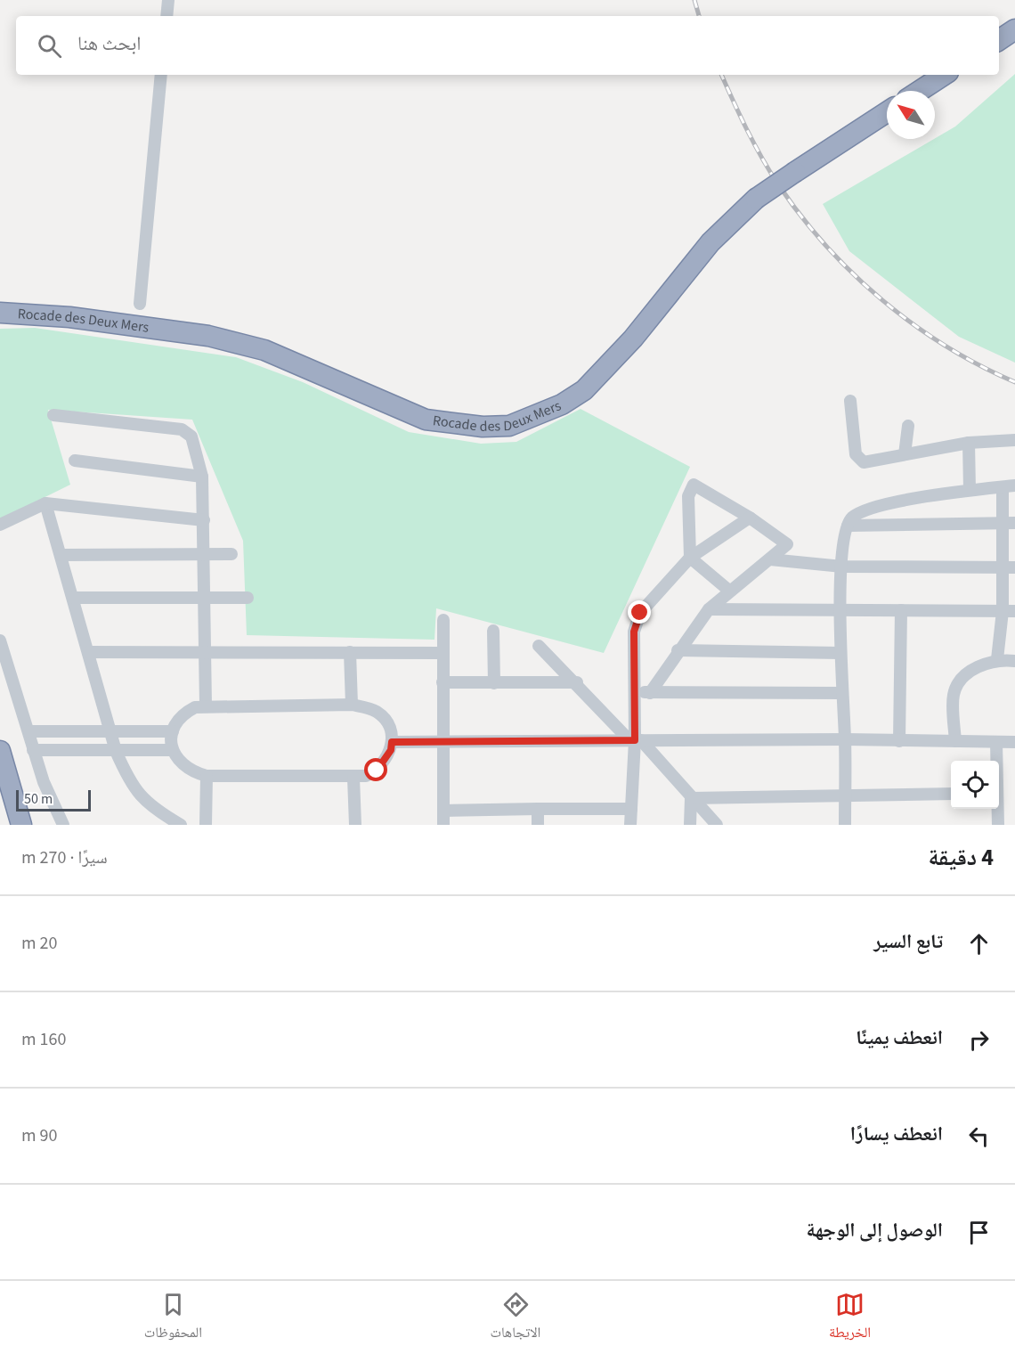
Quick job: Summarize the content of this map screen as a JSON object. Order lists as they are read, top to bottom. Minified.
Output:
{"streets":{"highway":["Rocade des Deux Mers"]},"scale_bar":"50 m","north":"top left","page":{"search":"ابحث هنا","scale":"50 m","heading":["4 دقيقة","سيرًا · 270 m"],"list":[["تابع السير","20 m"],["انعطف يمينًا","160 m"],["انعطف يسارًا","90 m"],"الوصول إلى الوجهة"],"nav":["الخريطة","الاتجاهات","المحفوظات"]}}
